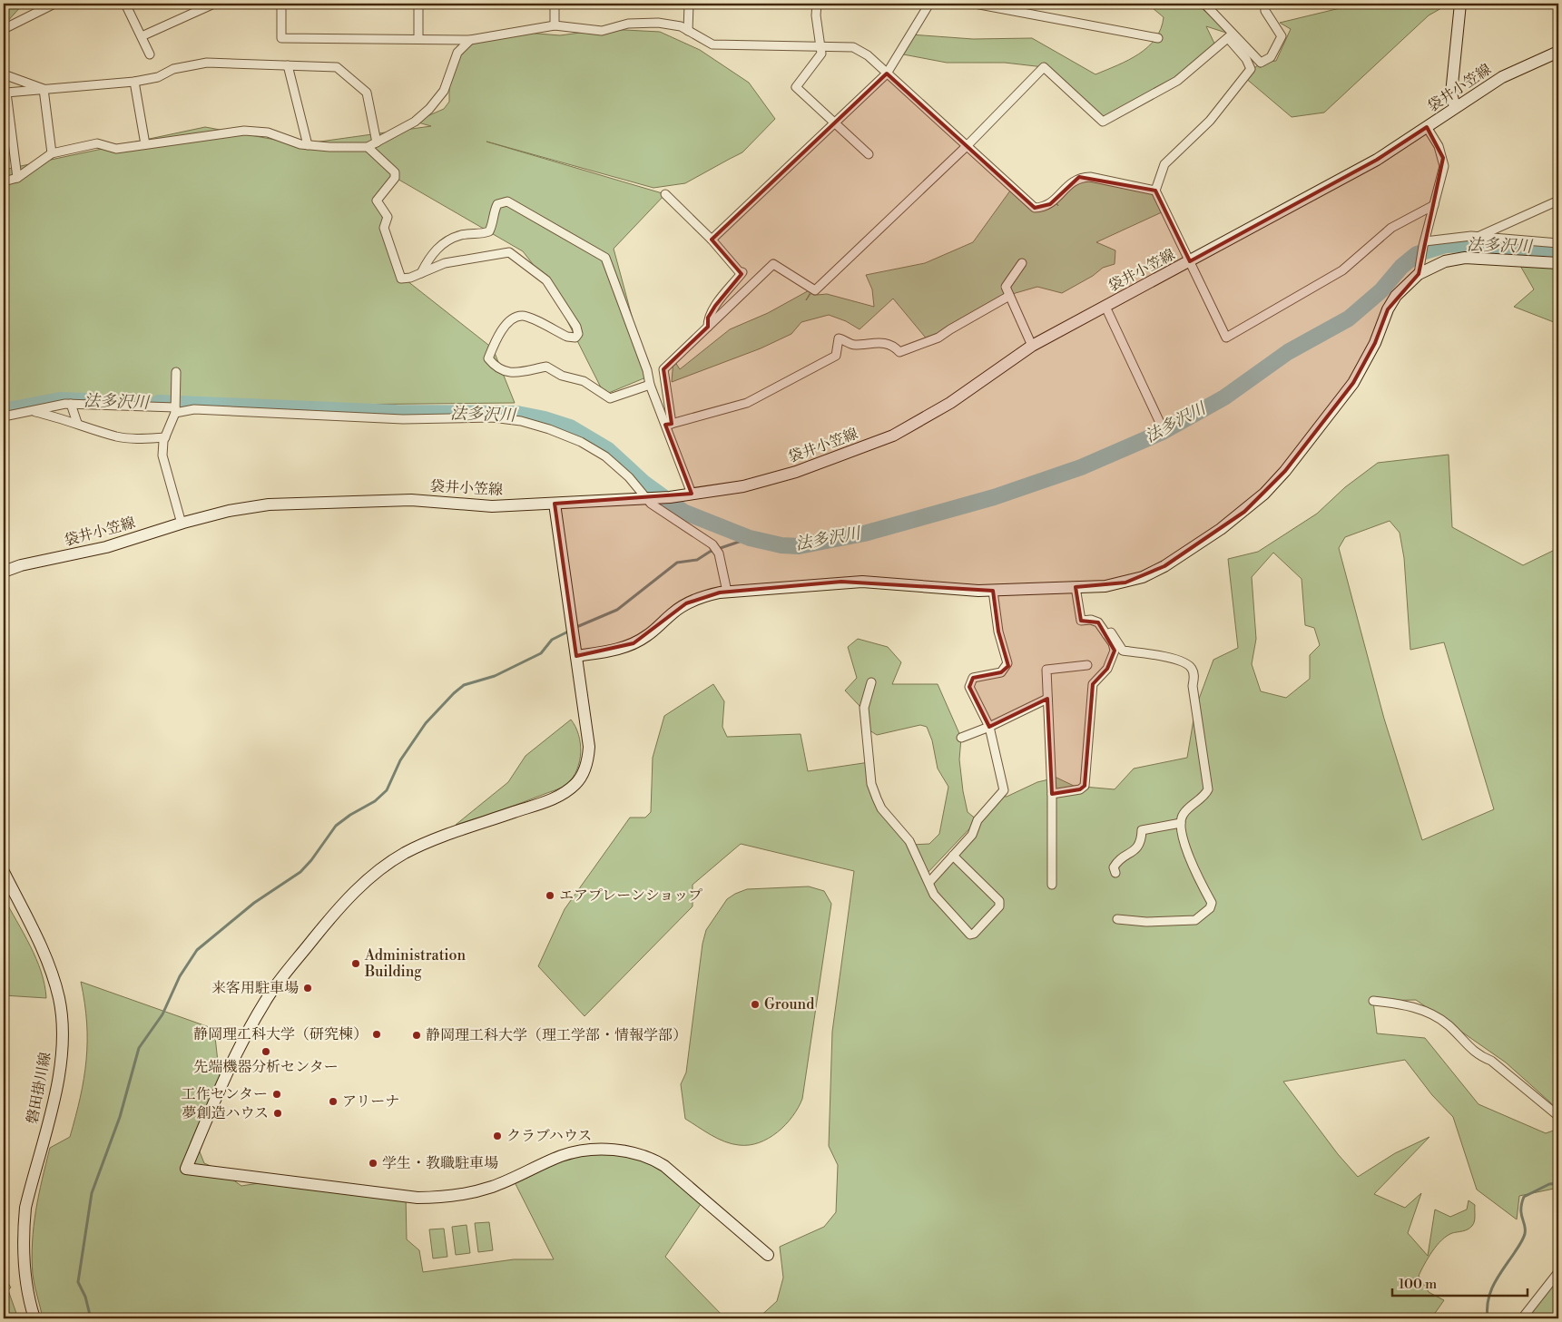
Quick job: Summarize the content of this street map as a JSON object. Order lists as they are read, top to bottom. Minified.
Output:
{"streets":{"street":["袋井小笠線","磐田掛川線"]},"water":["法多沢川"],"places":["エアプレーンショップ","Administration Building","来客用駐車場","Ground","静岡理工科大学（研究棟）","静岡理工科大学（理工学部・情報学部）","先端機器分析センター","工作センター","アリーナ","夢創造ハウス","クラブハウス","学生・教職駐車場"],"scale_bar":"100 m"}
